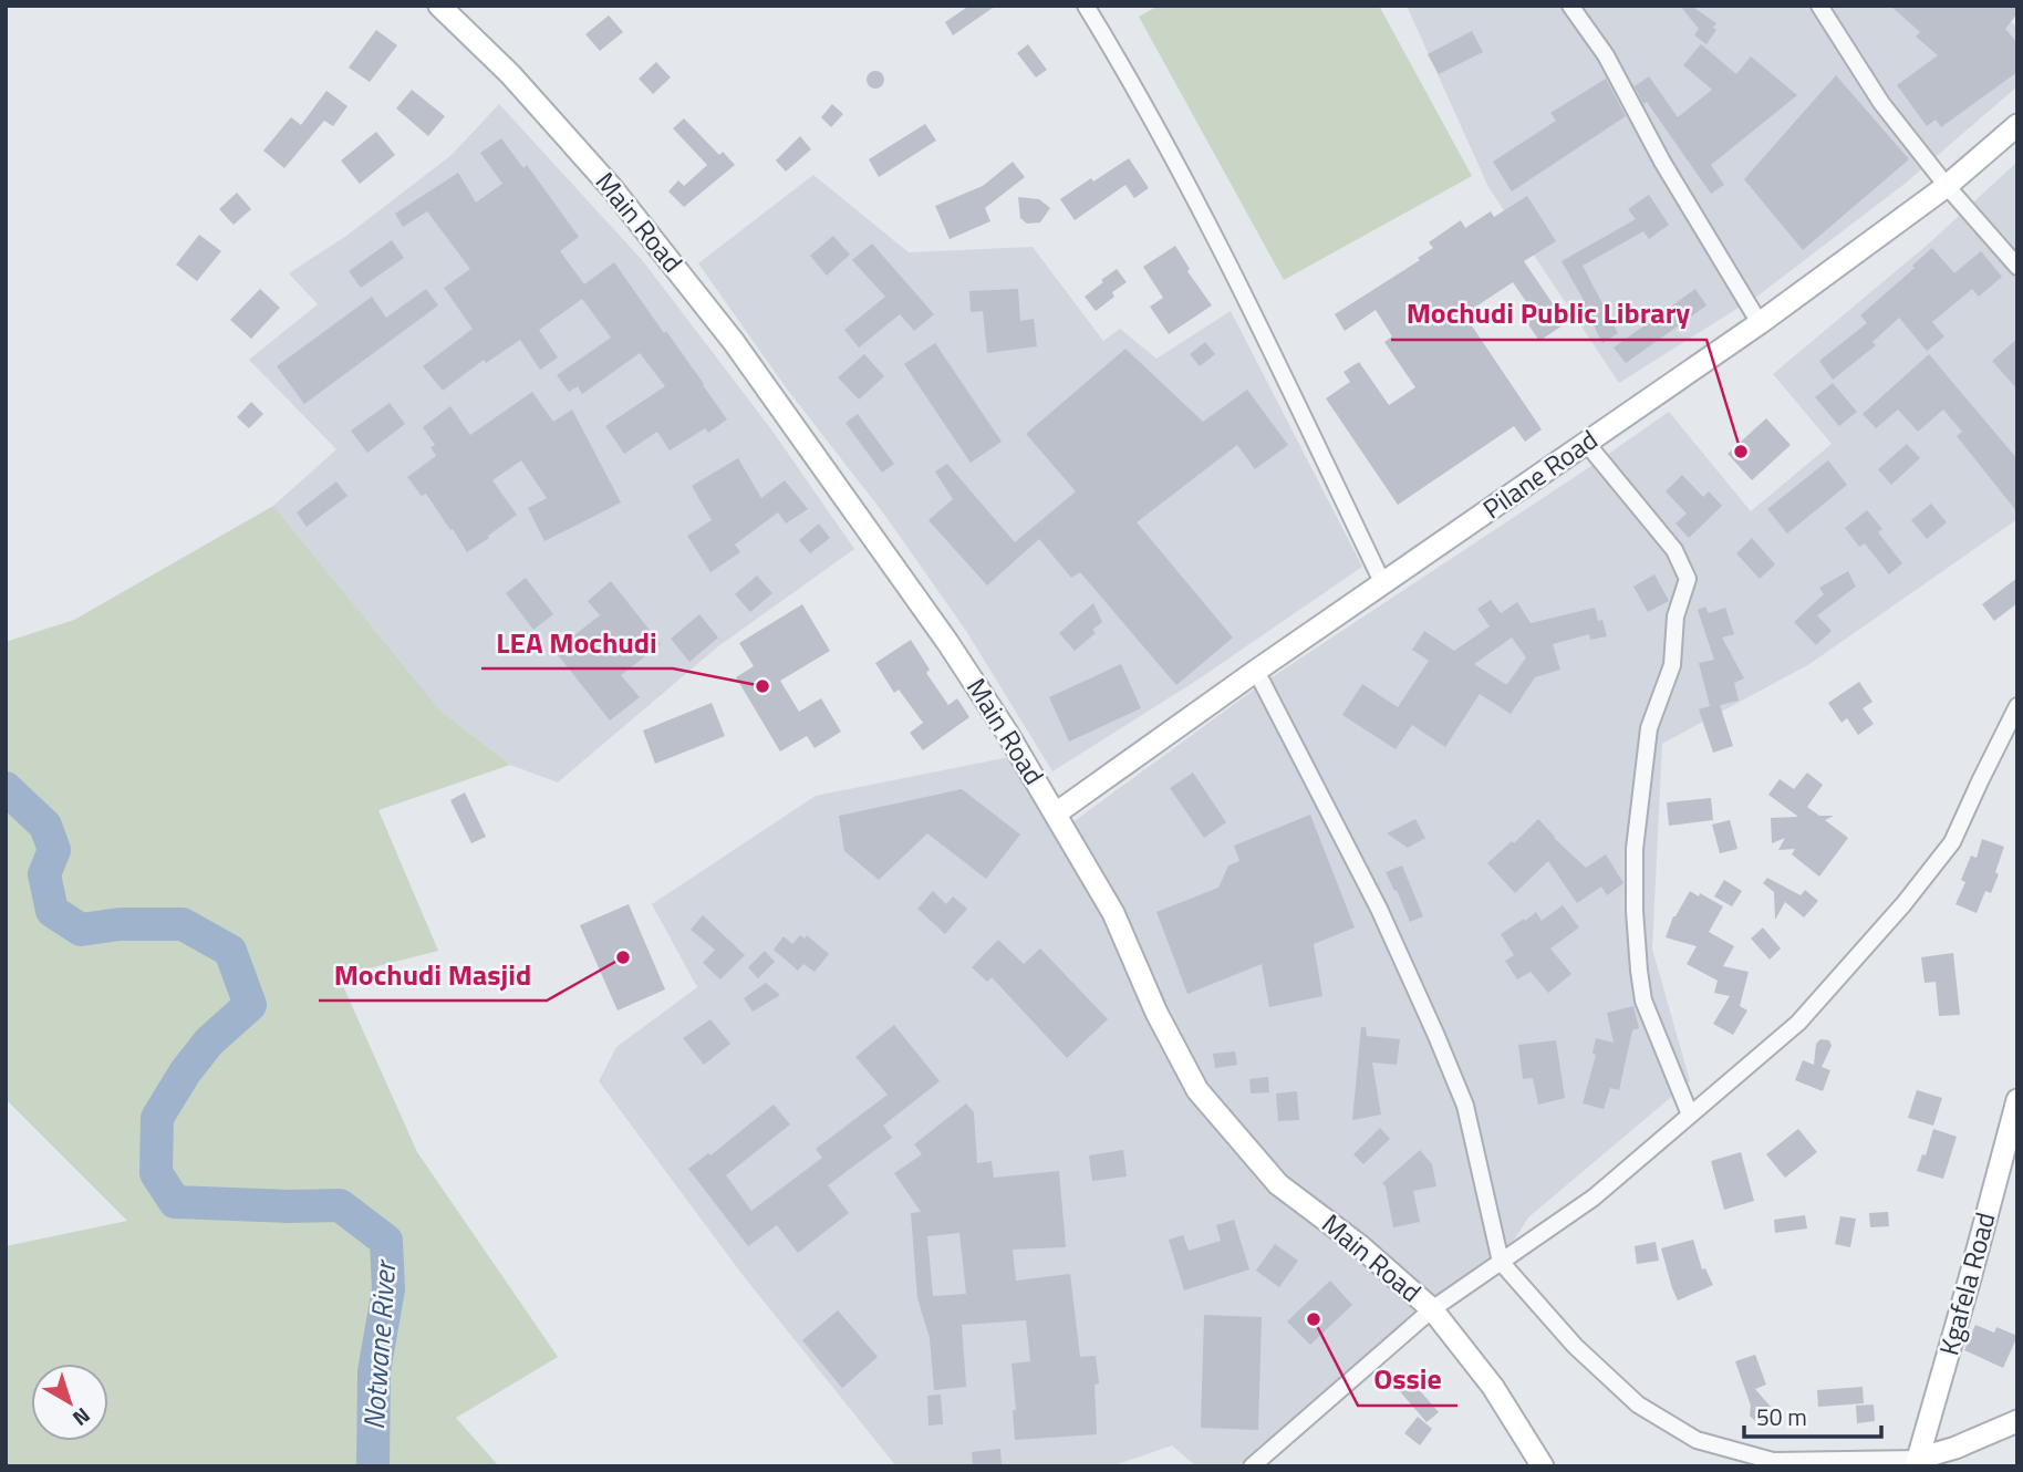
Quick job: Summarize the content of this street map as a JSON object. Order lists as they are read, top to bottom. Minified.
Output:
{"streets":{"main road":["Main Road","Pilane Road","Kgafela Road"]},"crossings":[["Main Road","Pilane Road"]],"water":["Notwane River"],"places":["Mochudi Public Library","LEA Mochudi","Mochudi Masjid","Ossie"],"scale_bar":"50 m","north":"bottom right"}
